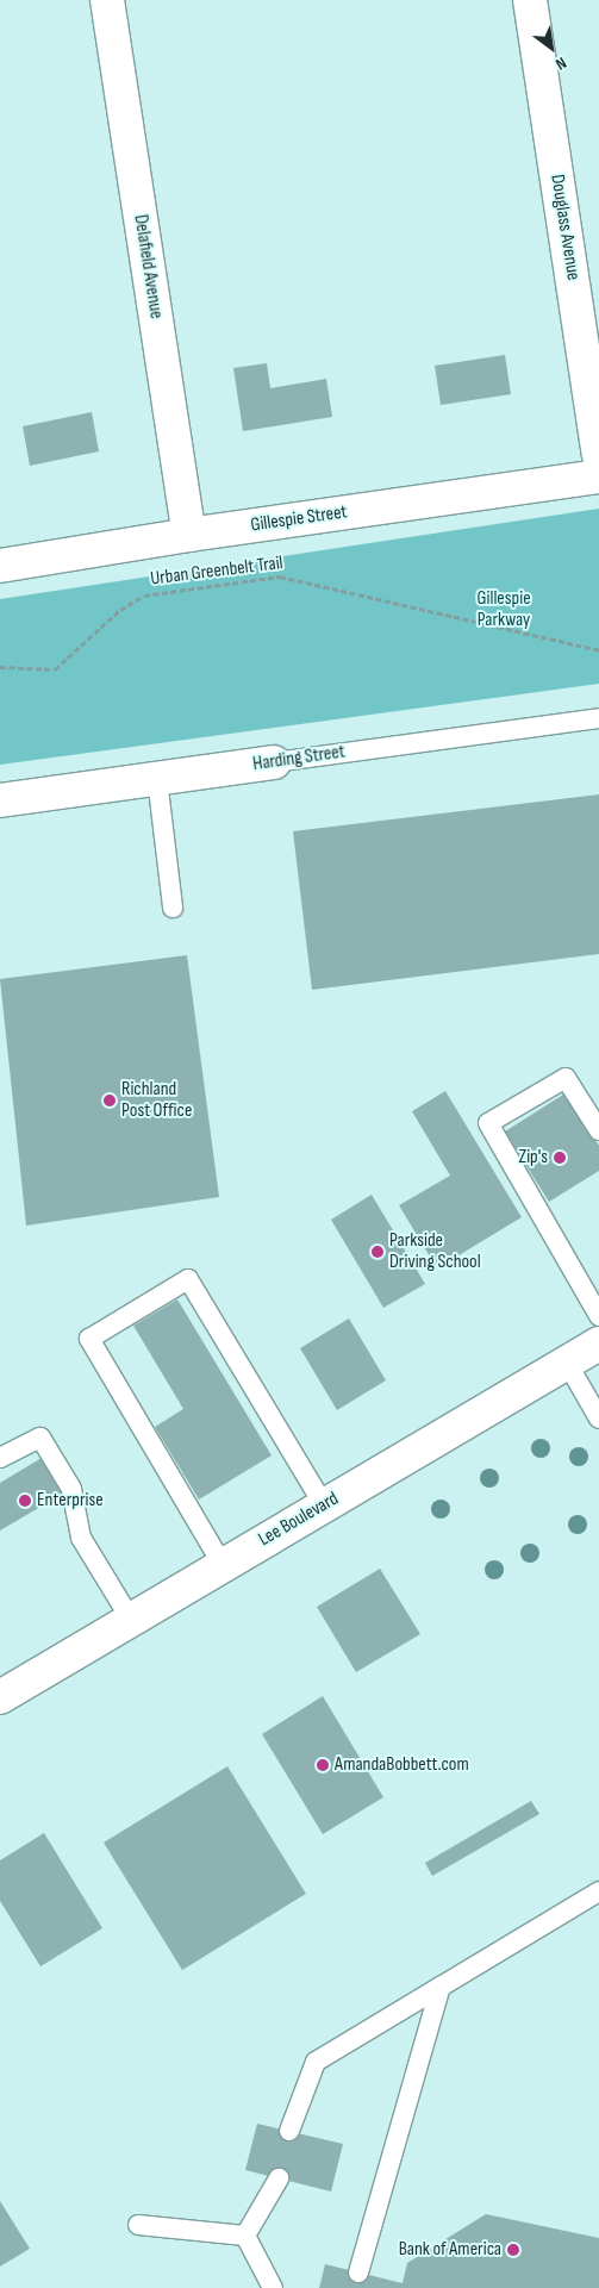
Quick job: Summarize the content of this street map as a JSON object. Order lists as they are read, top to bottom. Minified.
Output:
{"streets":{"street":["Douglass Avenue","Delafield Avenue","Gillespie Street","Harding Street","Lee Boulevard"],"path":["Urban Greenbelt Trail"]},"crossings":[["Delafield Avenue","Gillespie Street"]],"parks":["Gillespie Parkway"],"places":["Richland Post Office","Zip's","Parkside Driving School","Enterprise","AmandaBobbett.com","Bank of America"],"north":"bottom right"}
